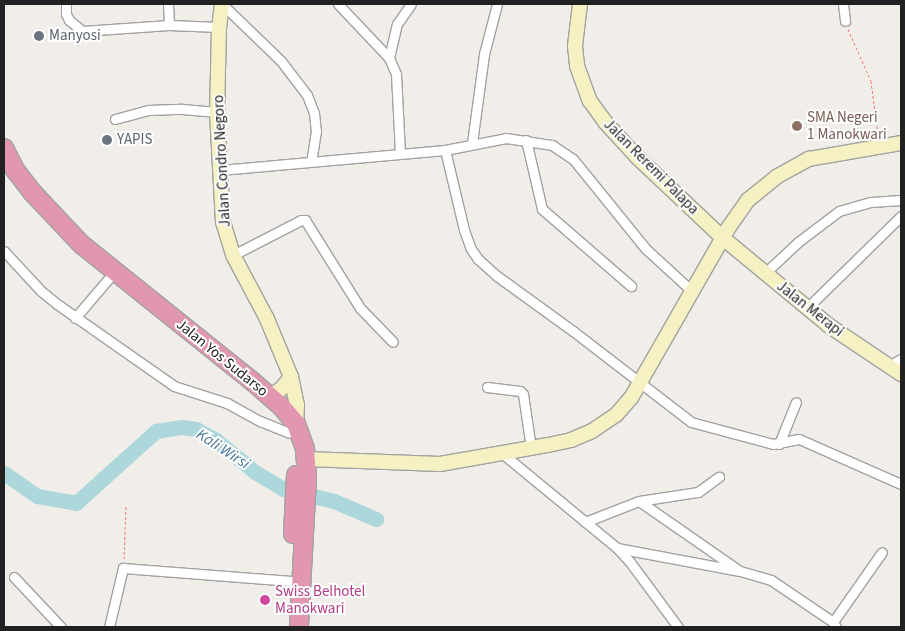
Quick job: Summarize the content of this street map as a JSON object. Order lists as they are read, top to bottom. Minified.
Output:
{"streets":{"highway":["Jalan Yos Sudarso"],"street":["Jalan Condro Negoro","Jalan Reremi Palapa","Jalan Merapi"]},"crossings":[["Jalan Condro Negoro","Jalan Yos Sudarso"],["Jalan Reremi Palapa","Jalan Merapi"]],"water":["Kali Wirsi"],"places":["Manyosi","SMA Negeri 1 Manokwari","YAPIS","Swiss Belhotel Manokwari"]}
